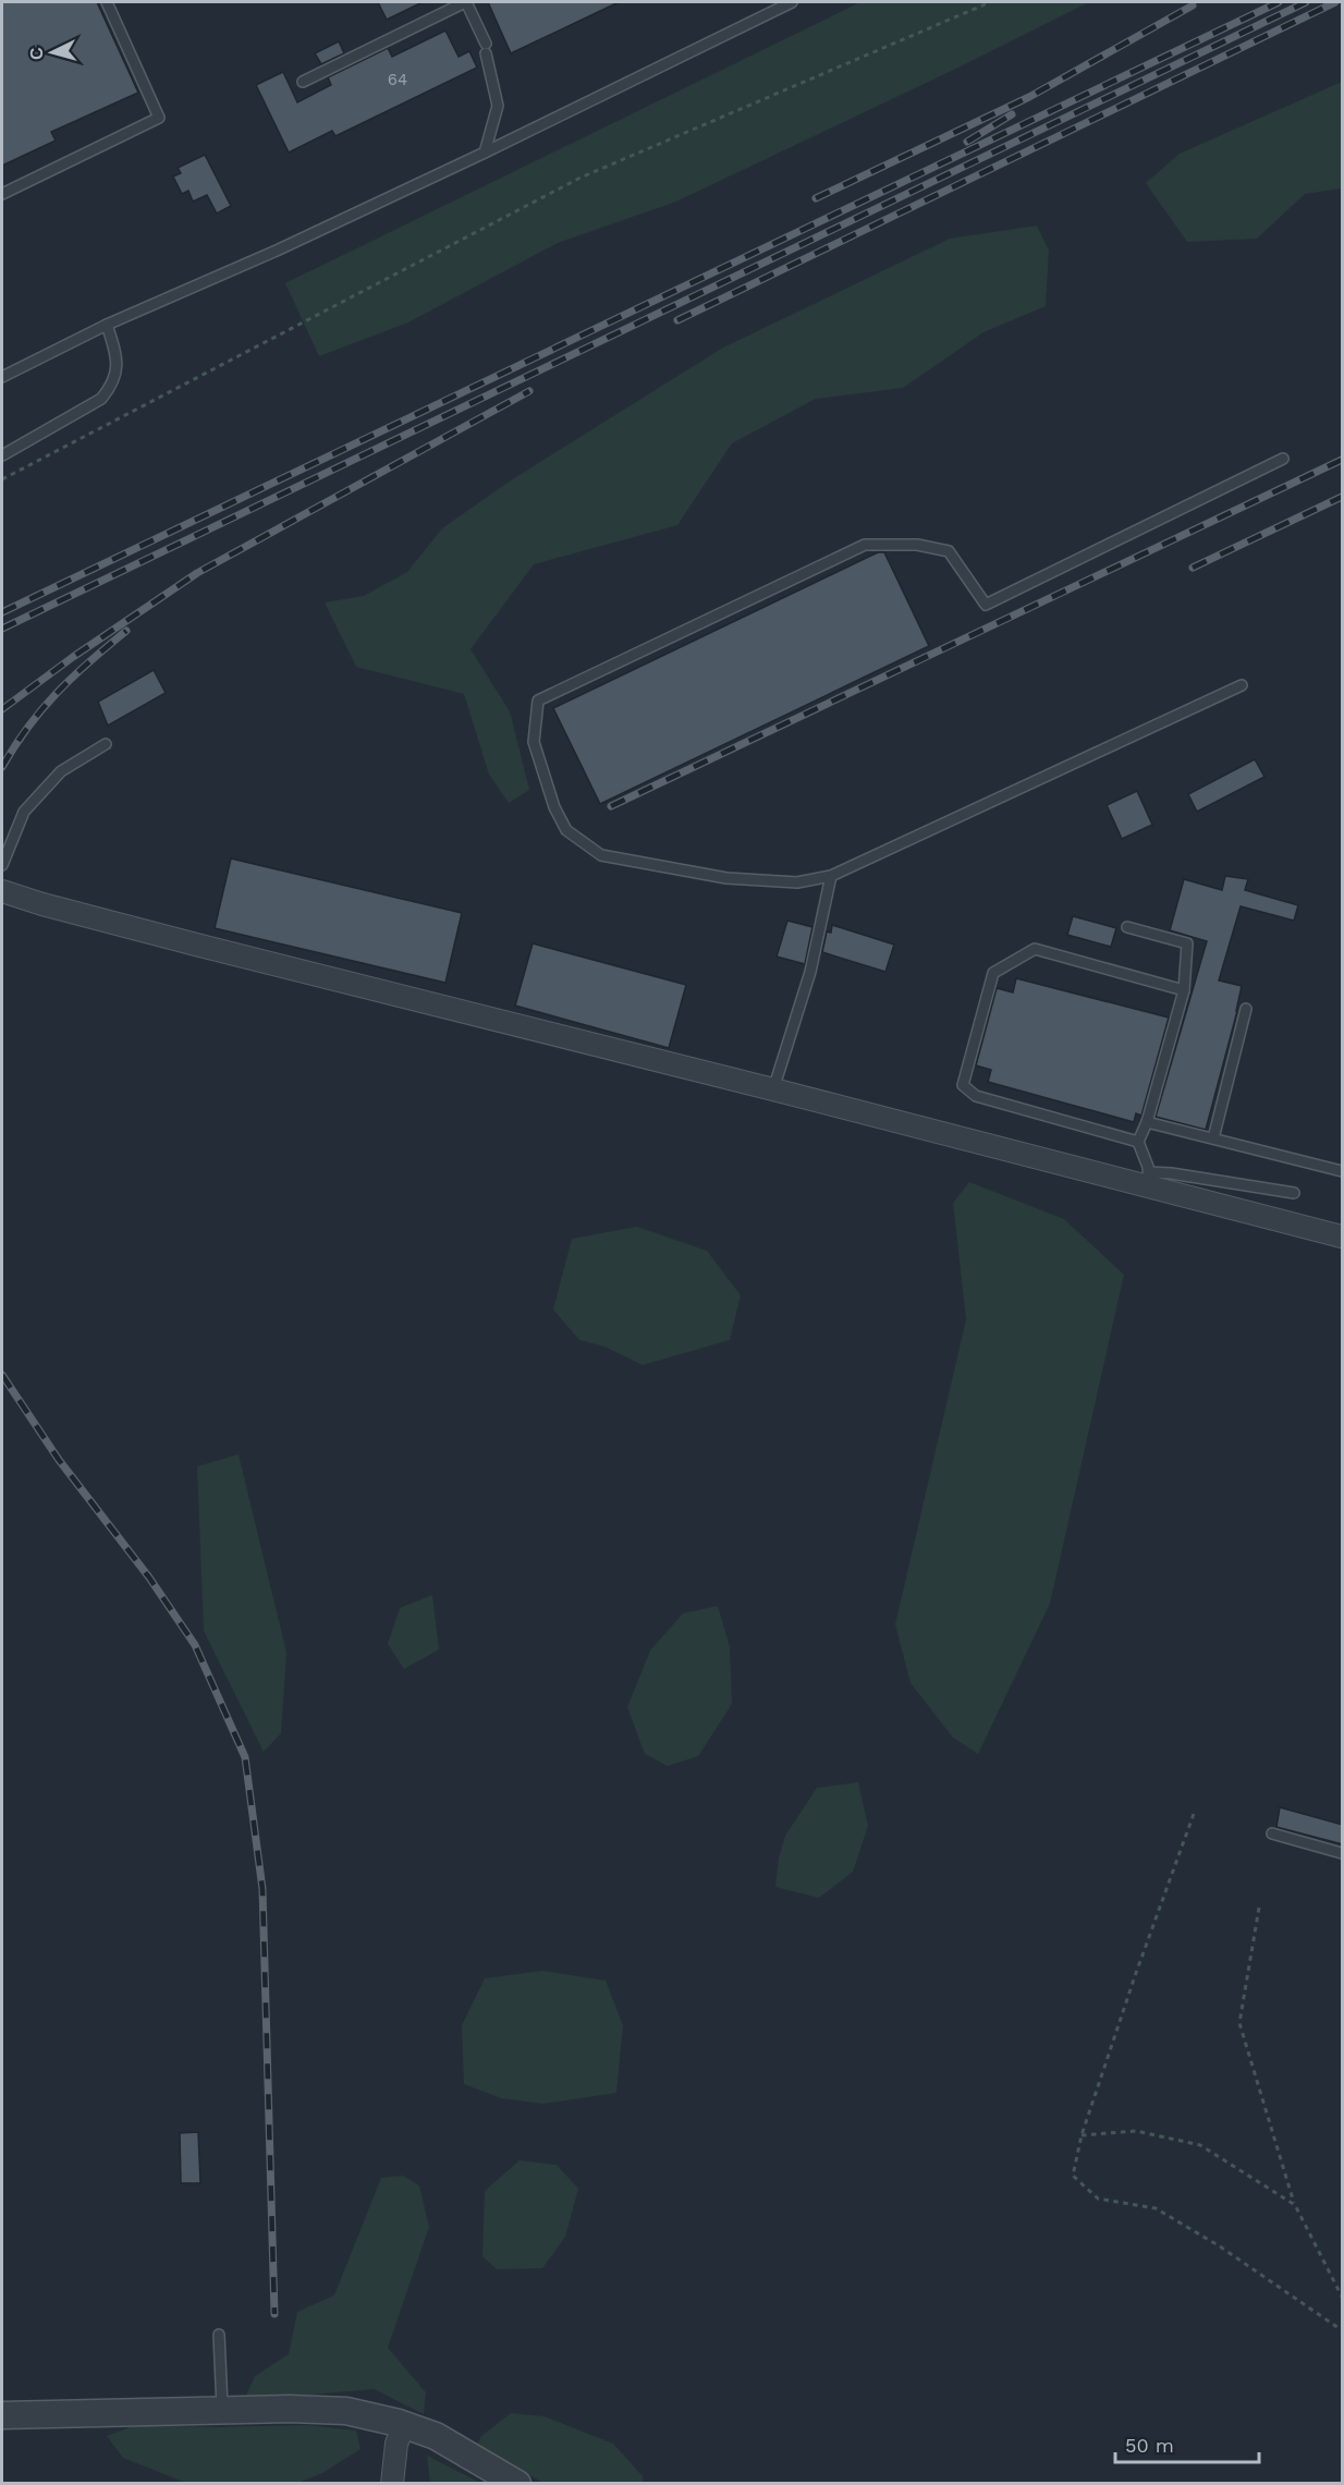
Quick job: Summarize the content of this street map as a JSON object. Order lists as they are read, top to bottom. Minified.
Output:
{"house_numbers":["64"],"scale_bar":"50 m","north":"left"}
